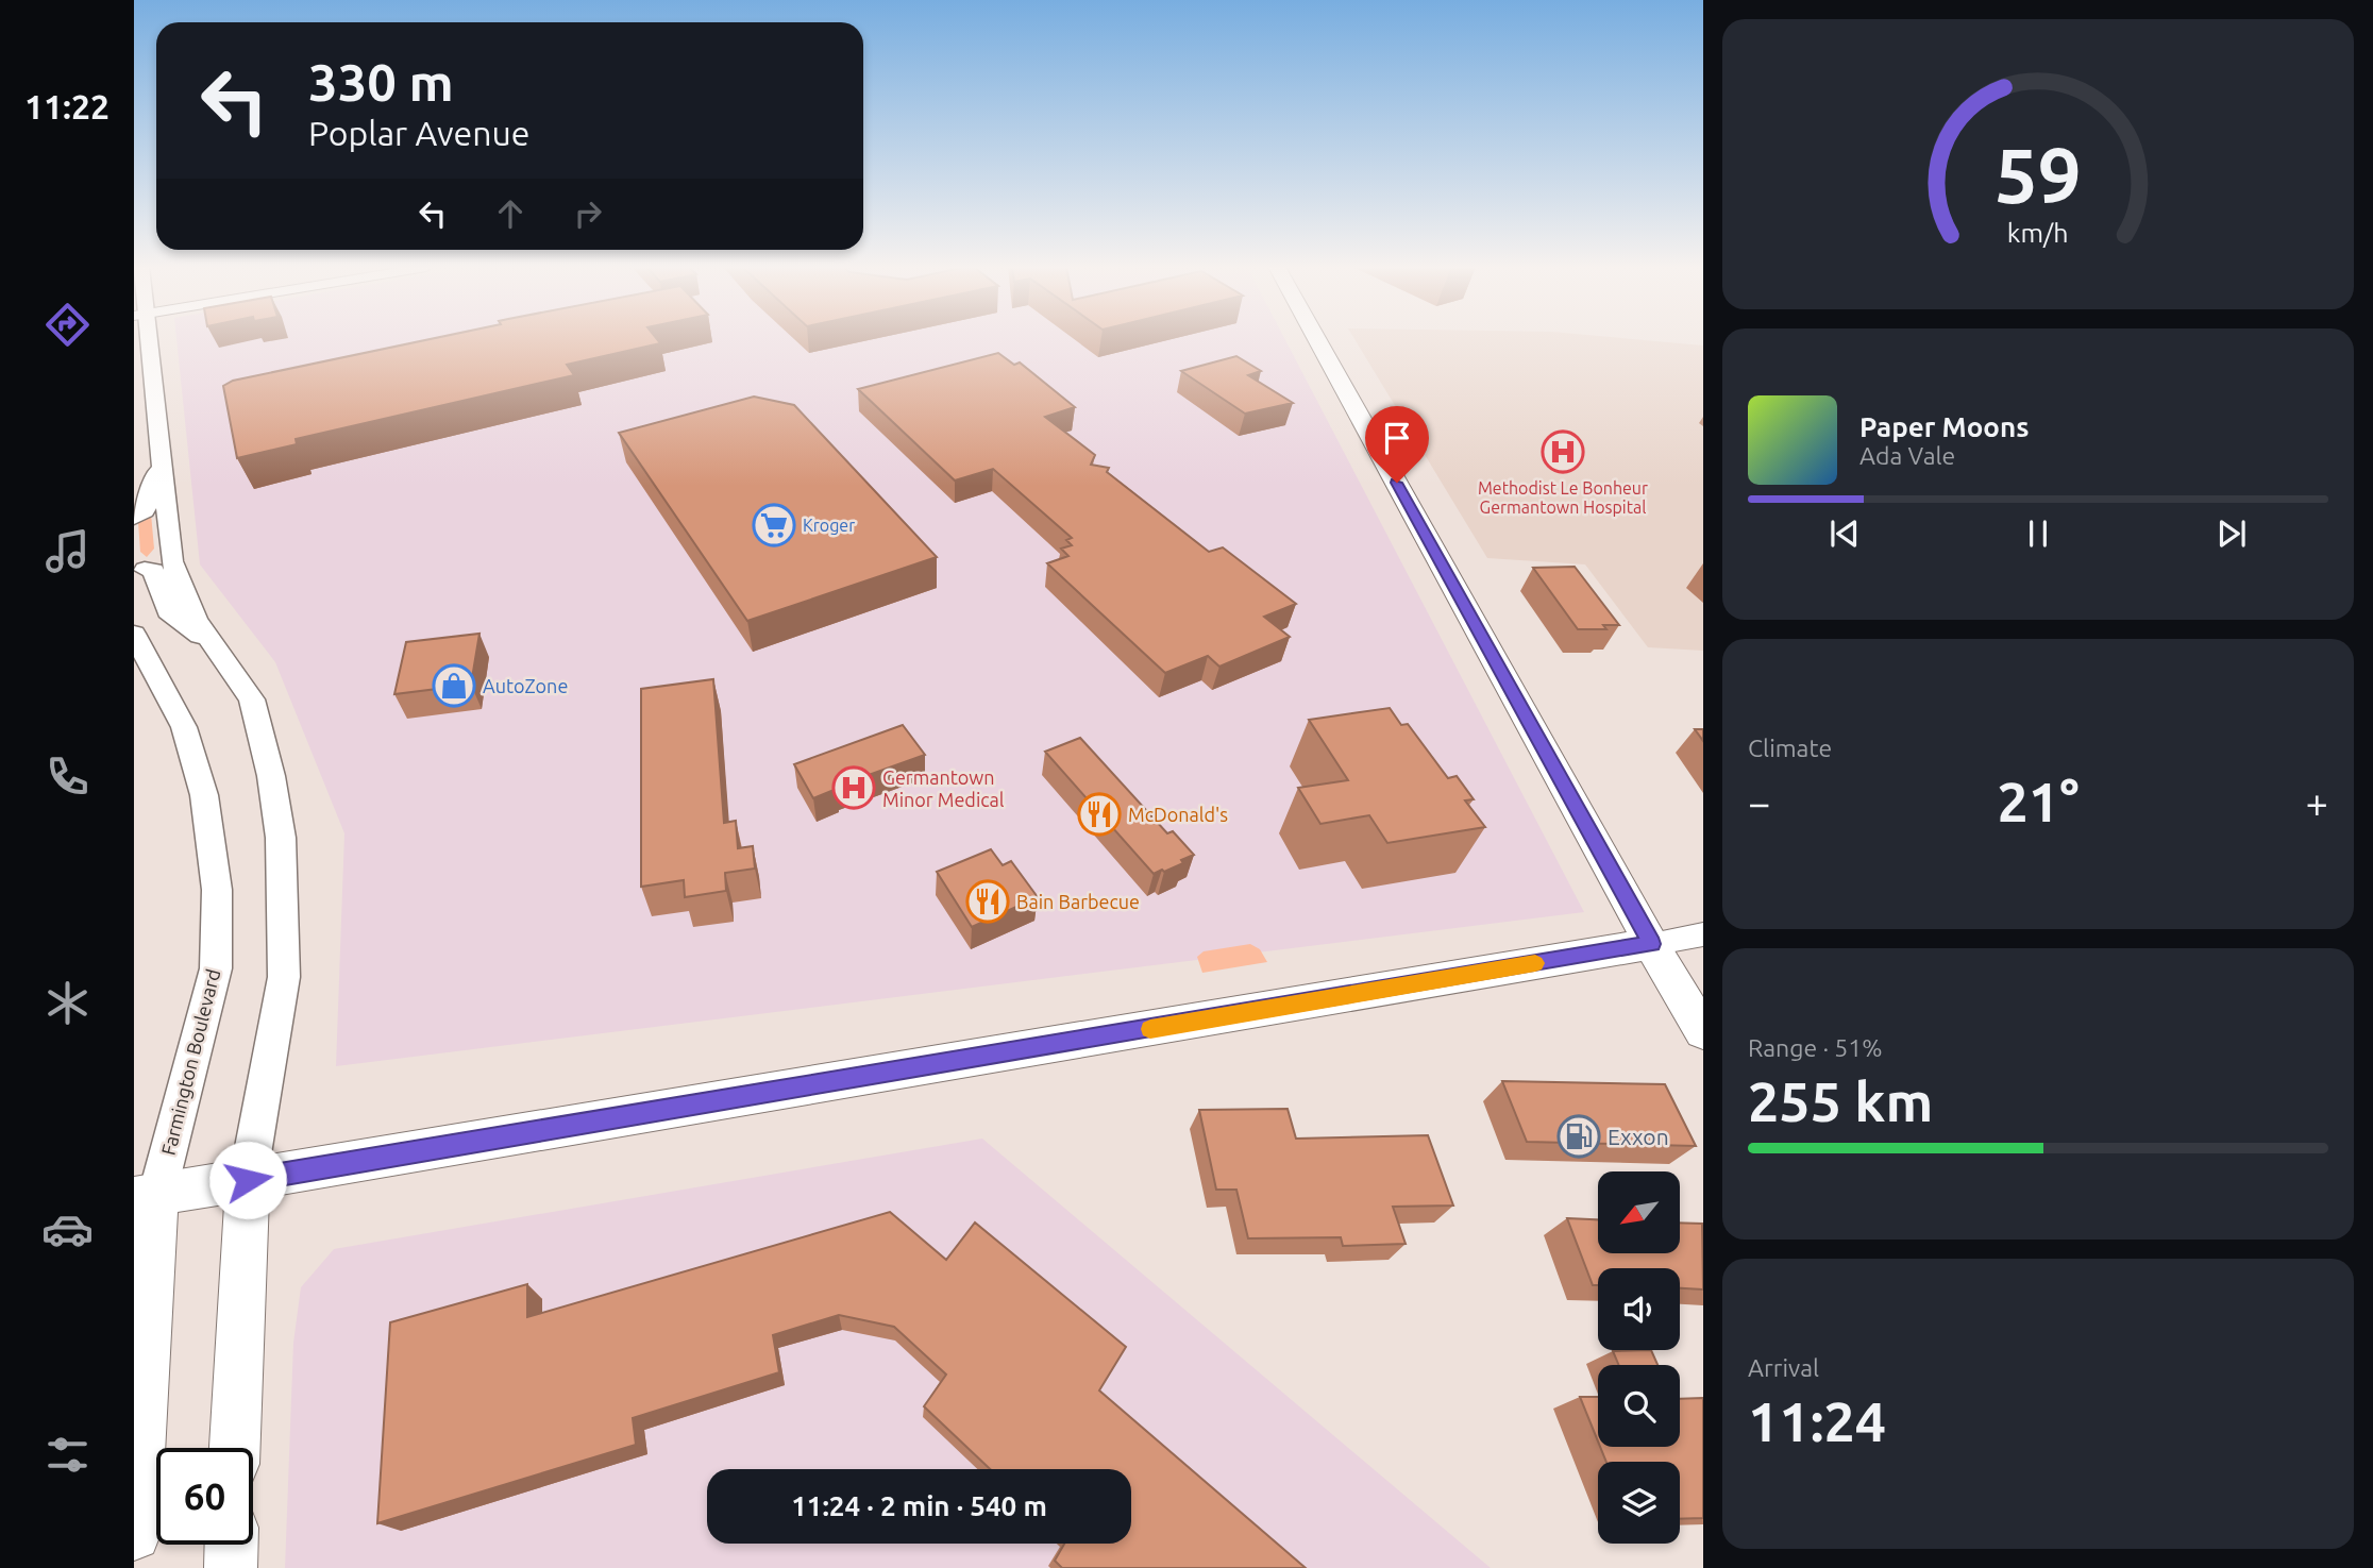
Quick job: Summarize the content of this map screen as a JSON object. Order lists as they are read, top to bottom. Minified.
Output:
{"streets":{"main road":["Farmington Boulevard"]},"places":{"hospital":["Methodist Le Bonheur Germantown Hospital","Germantown Minor Medical"],"supermarket":["Kroger"],"shop":["AutoZone"],"restaurant":["McDonald's","Bain Barbecue"],"fuel station":["Exxon"]},"north":"bottom left","page":{"tabs":"11:22","turn":["330 m","Poplar Avenue"],"song":["Paper Moons","Ada Vale"],"tile":["Climate",["Range · 51%","255 km"],["Arrival","11:24"]],"heat":["−","21°","+"],"limit":"60","trip":"11:24 · 2 min · 540 m","gauge":["59","km/h"]}}
